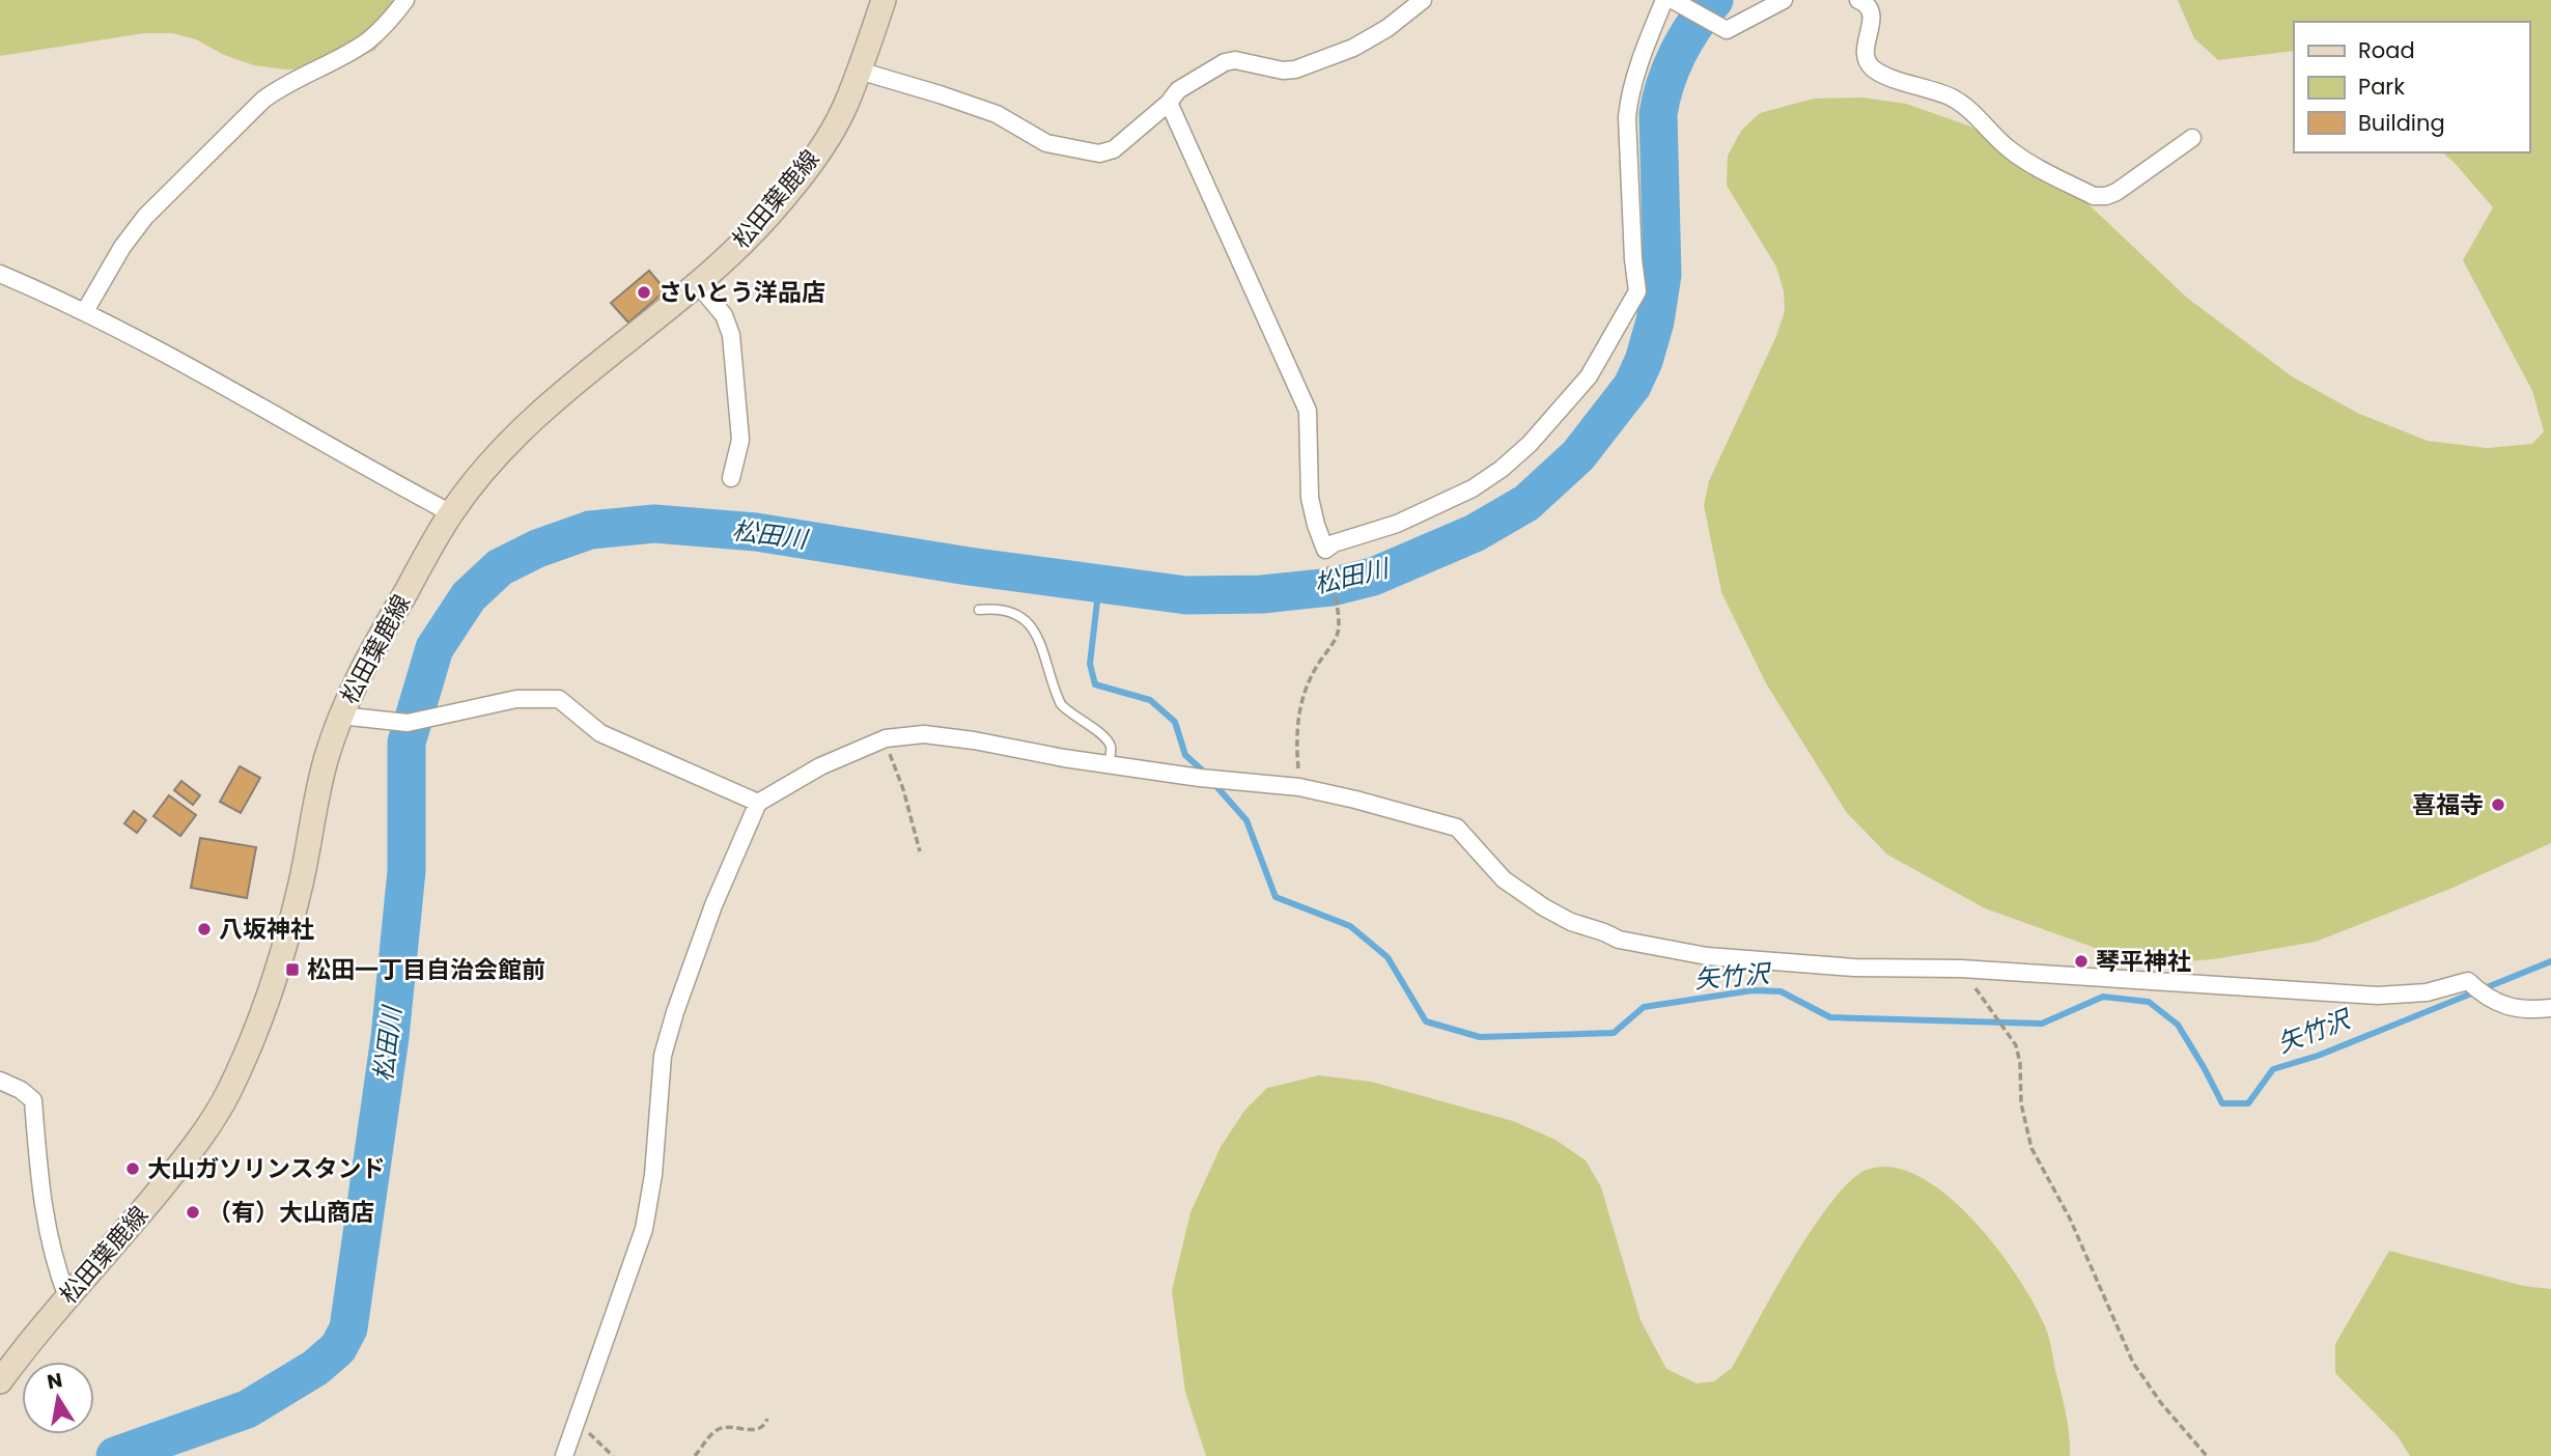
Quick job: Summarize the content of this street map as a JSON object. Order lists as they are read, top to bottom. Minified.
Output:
{"streets":{"main road":["松田葉鹿線"]},"water":["松田川","矢竹沢"],"places":{"other":["さいとう洋品店","喜福寺","八坂神社","琴平神社","大山ガソリンスタンド","（有）大山商店"],"transit":["松田一丁目自治会館前"]},"legend":["Road","Park","Building"],"north":"top"}
